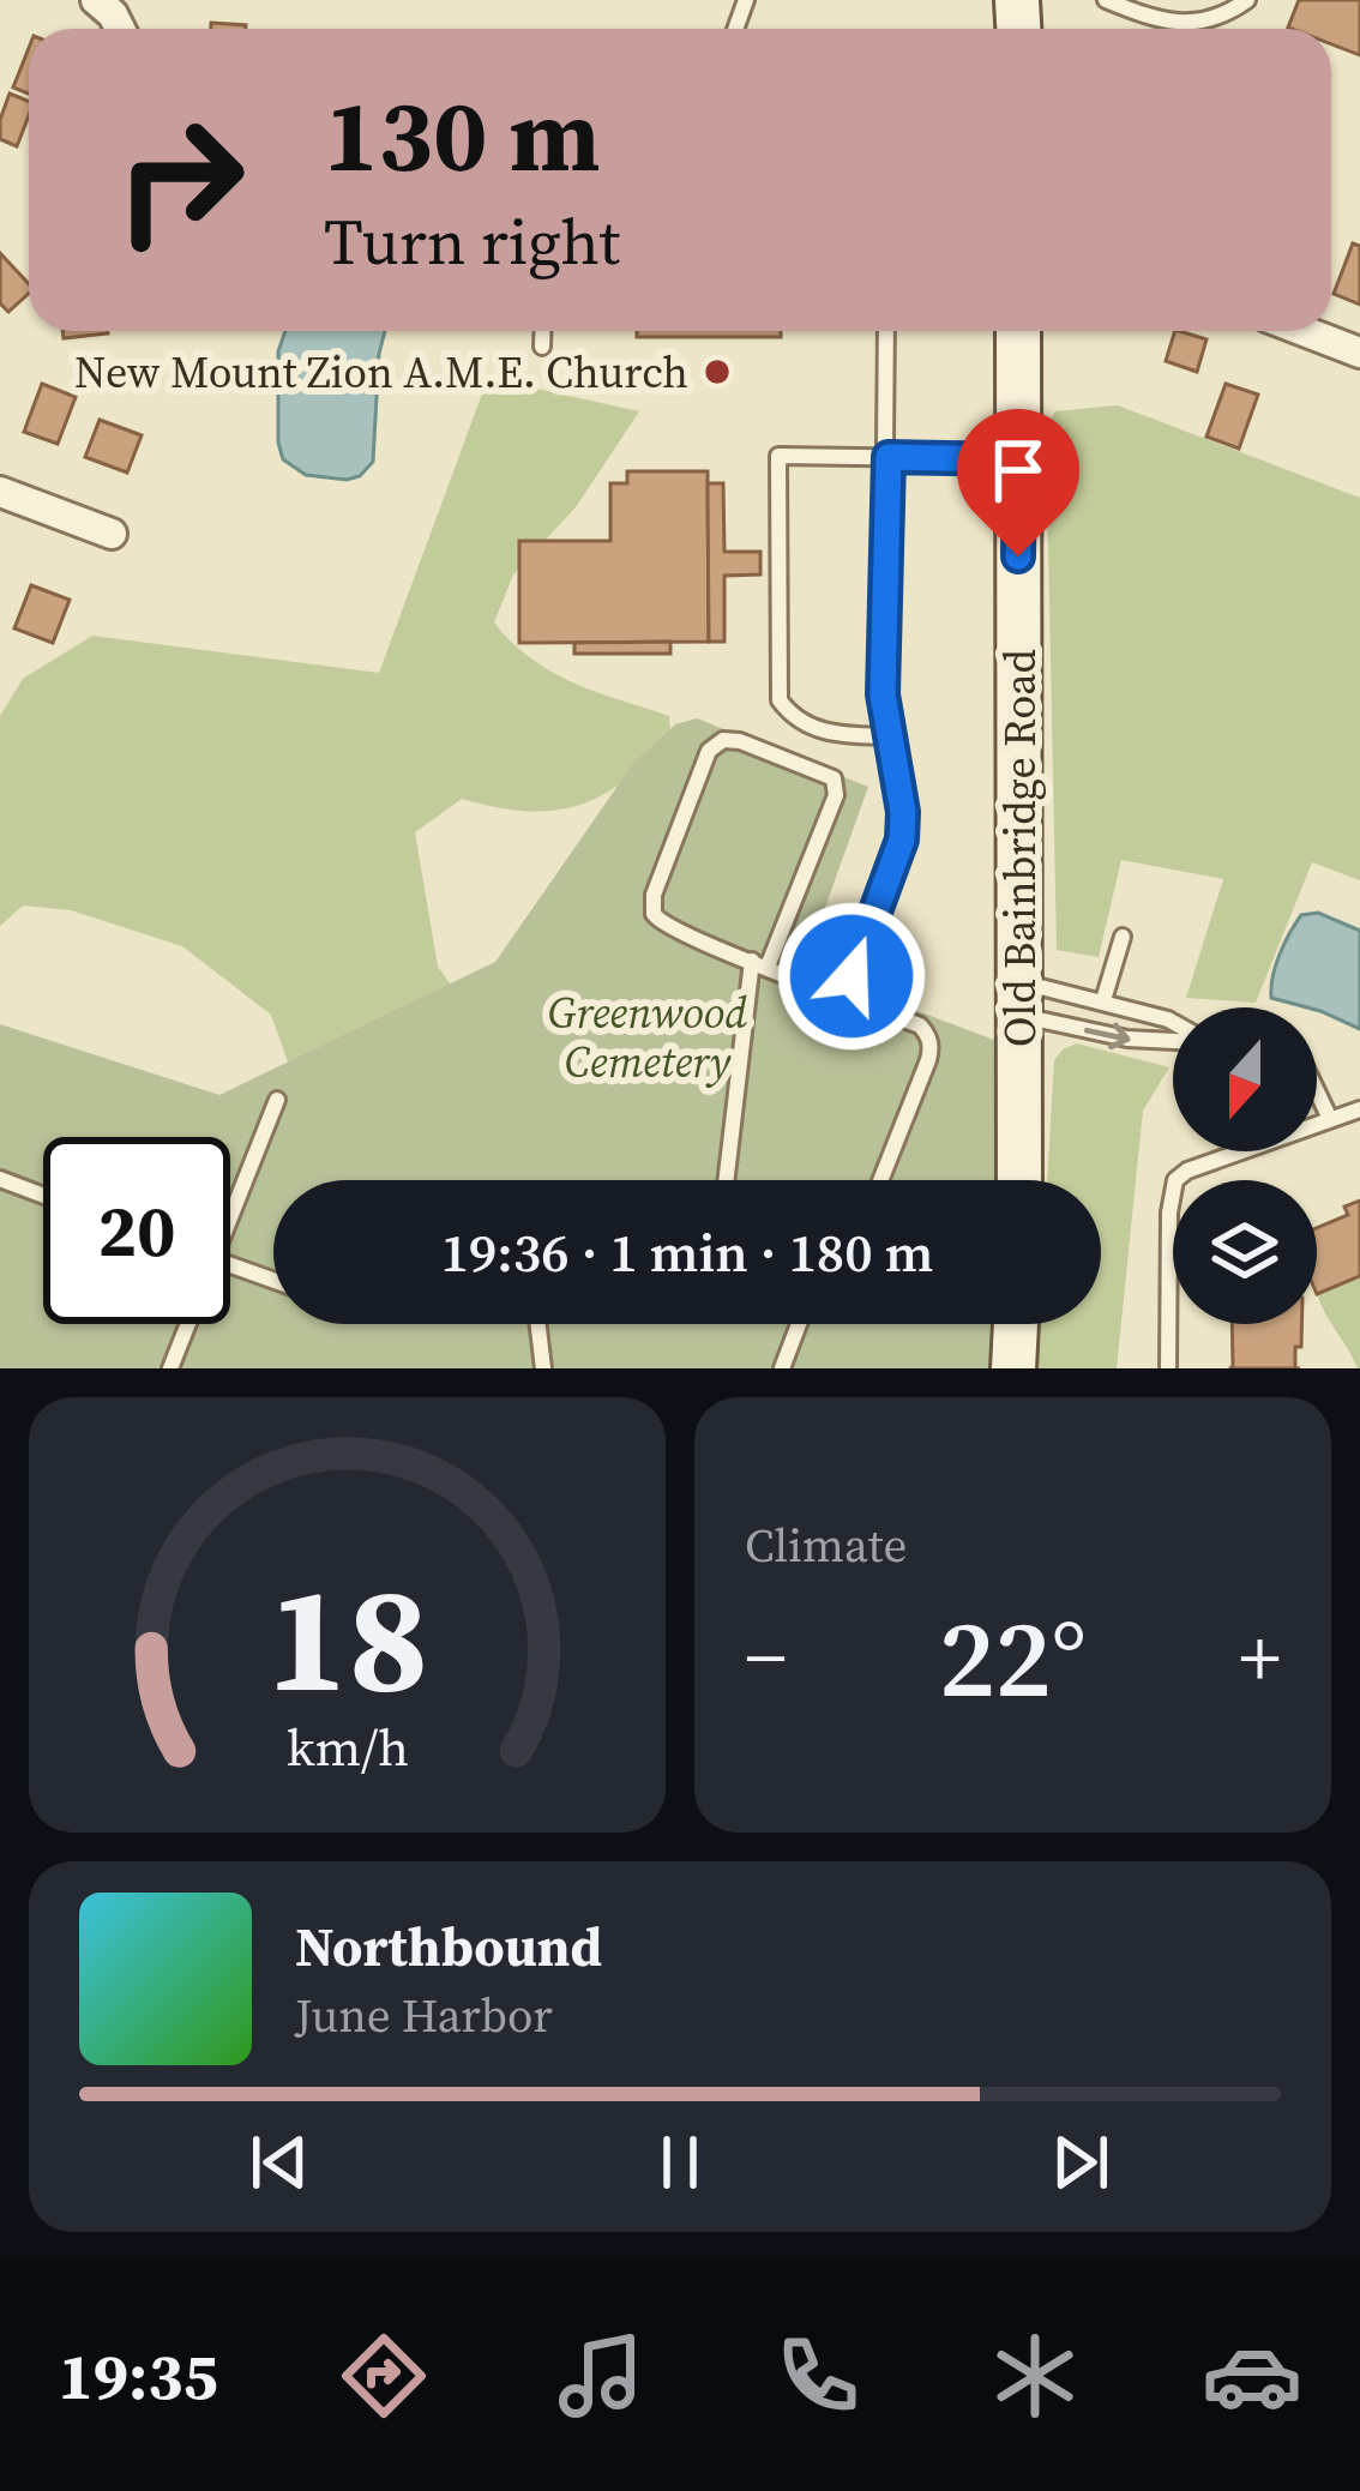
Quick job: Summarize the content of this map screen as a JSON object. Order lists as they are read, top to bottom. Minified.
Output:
{"streets":{"main road":["Old Bainbridge Road"]},"parks":["Greenwood Cemetery"],"places":["New Mount Zion A.M.E. Church"],"north":"bottom","page":{"turn":["130 m","Turn right"],"limit":"20","trip":"19:36 · 1 min · 180 m","tile":"Climate","heat":["−","22°","+"],"song":["Northbound","June Harbor"],"tabs":"19:35","gauge":["18","km/h"]}}
